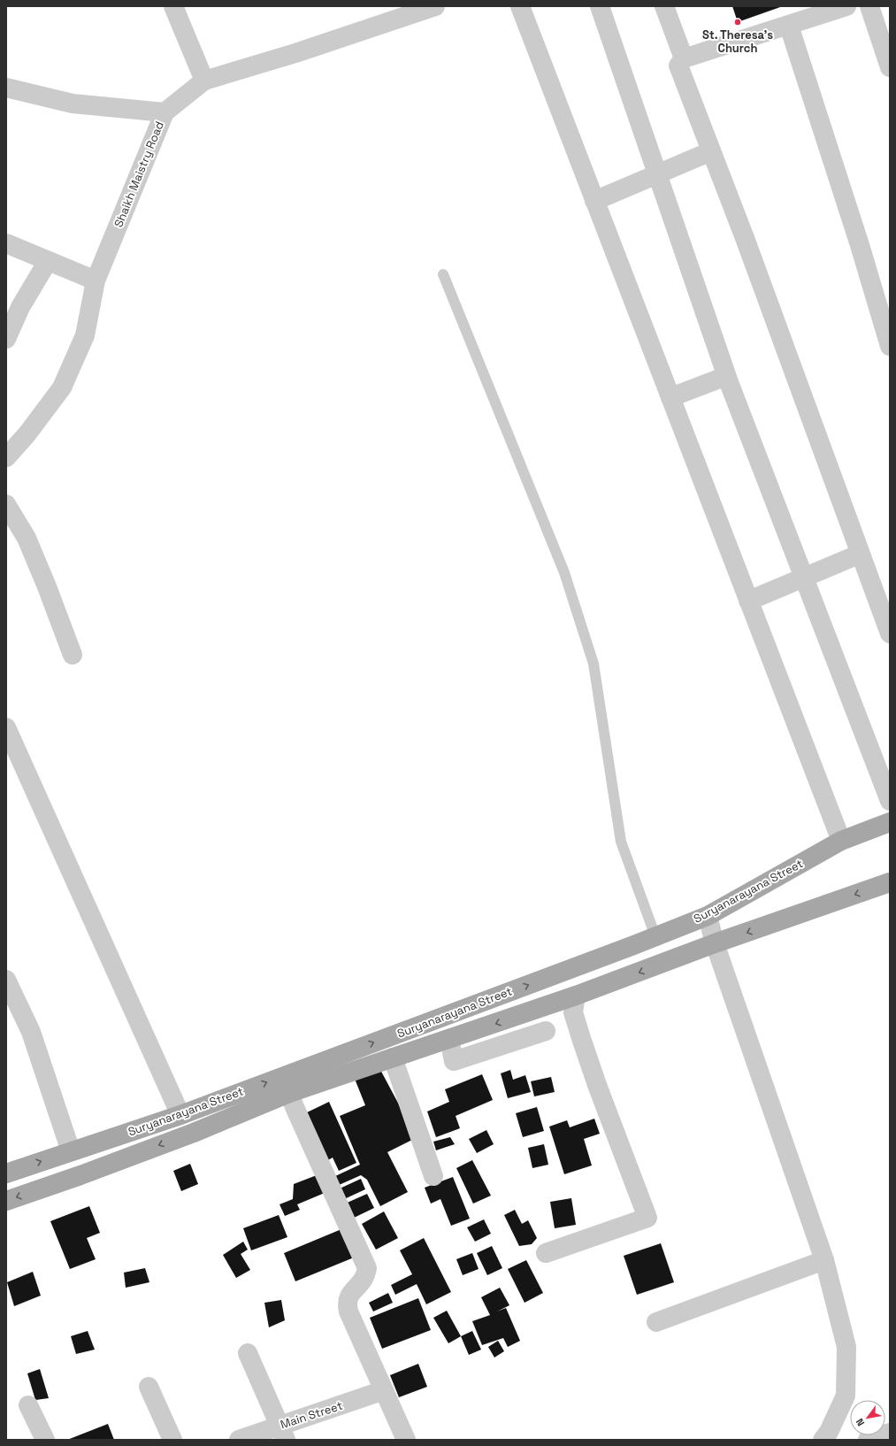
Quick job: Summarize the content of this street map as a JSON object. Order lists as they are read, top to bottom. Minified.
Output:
{"streets":{"main road":["Suryanarayana Street"],"street":["Shaikh Maistry Road","Main Street"]},"places":["St. Theresa's Church"],"north":"bottom left"}
